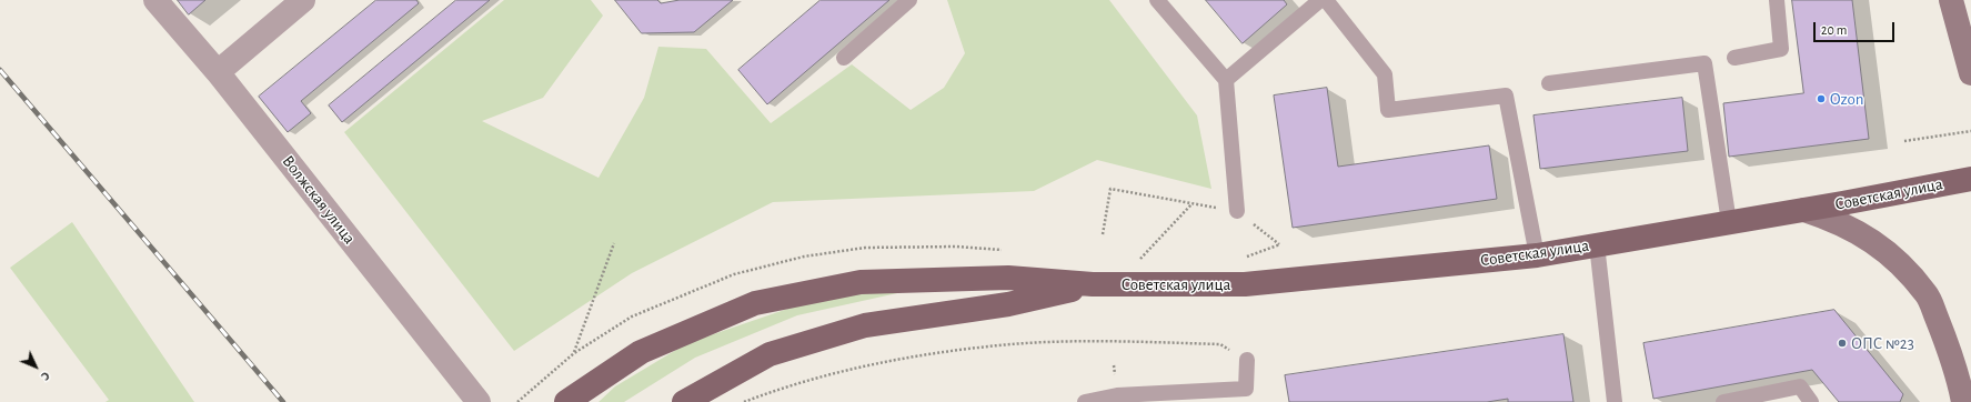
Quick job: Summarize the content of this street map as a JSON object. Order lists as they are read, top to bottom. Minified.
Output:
{"streets":{"main road":["Советская улица"],"street":["Волжская улица"]},"places":["Ozon","ОПС №23"],"scale_bar":"20 m","north":"bottom right"}
